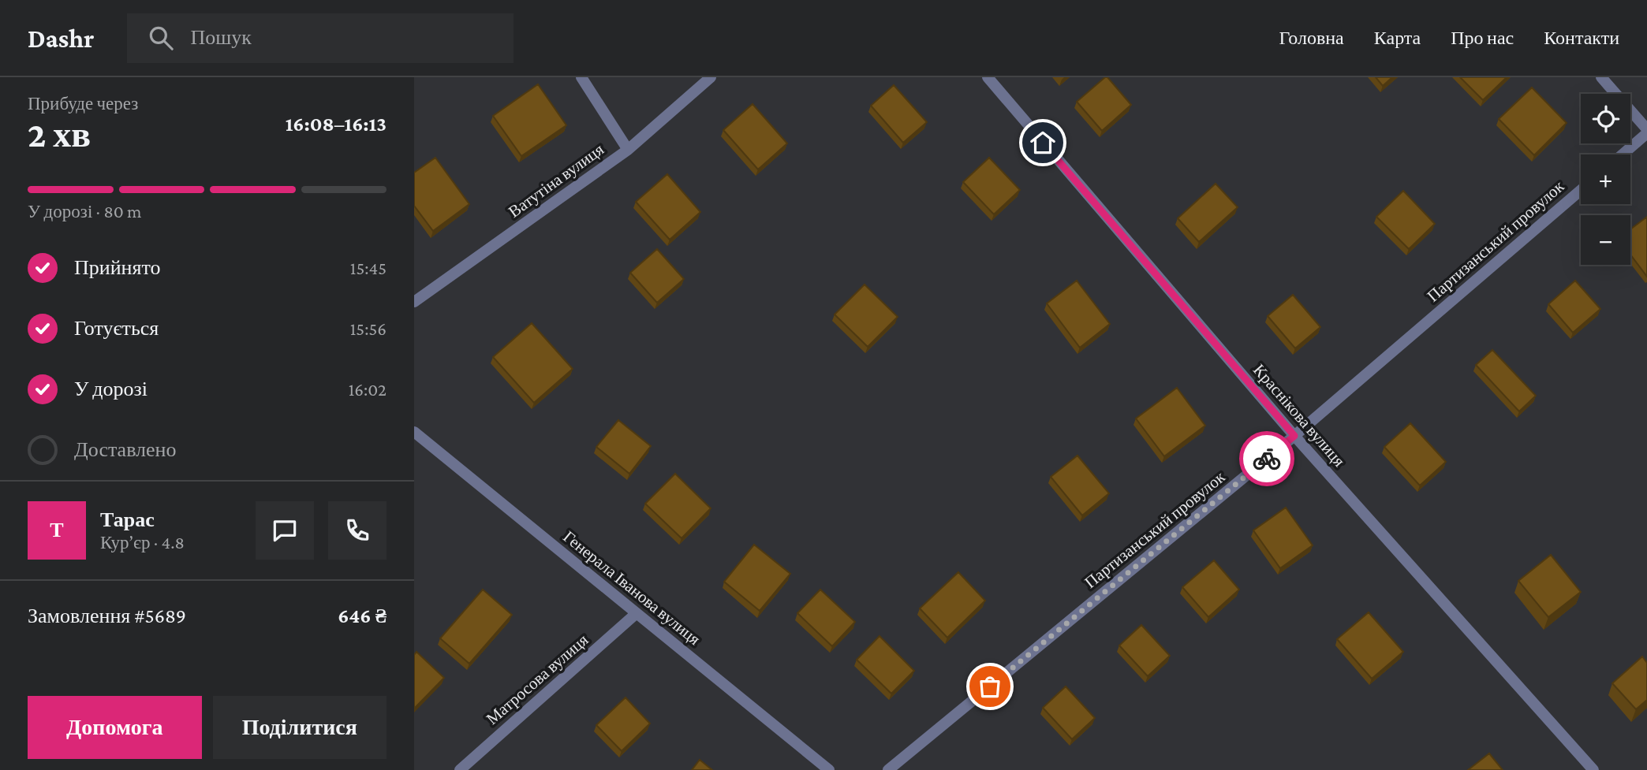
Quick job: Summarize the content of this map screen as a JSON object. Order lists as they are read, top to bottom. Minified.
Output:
{"streets":{"street":["Ватутіна вулиця","Партизанський провулок","Краснікова вулиця","Генерала Іванова вулиця","Матросова вулиця"]},"crossings":[["Партизанський провулок","Краснікова вулиця"],["Генерала Іванова вулиця","Матросова вулиця"]],"page":{"header":"Dashr","search":"Пошук","nav":["Головна","Карта","Про нас","Контакти"],"heading":["2 хв","Прибуде через","16:08–16:13"],"panel":["Тарас","Кур’єр · 4.8","Замовлення #5689","646 ₴"],"map_buttons":["+","−"],"bar":"У дорозі · 80 m","list":[["Прийнято","15:45"],["Готується","15:56"],["У дорозі","16:02"],"Доставлено"],"round":"Т","buttons":["Допомога","Поділитися"]}}
